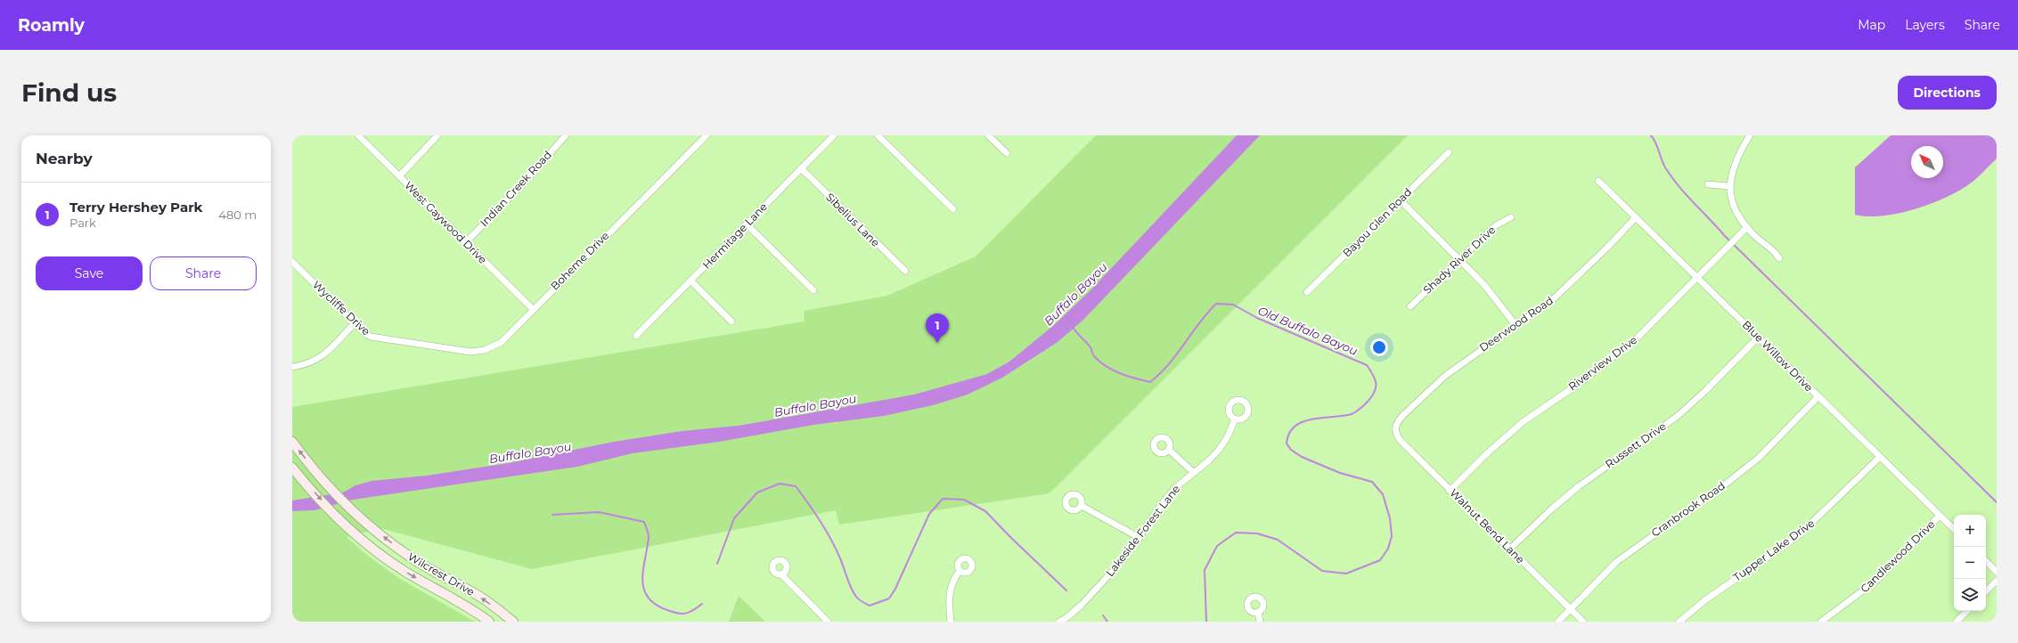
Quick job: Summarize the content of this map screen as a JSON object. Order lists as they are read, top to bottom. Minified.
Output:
{"streets":{"main road":["Wilcrest Drive"],"street":["Indian Creek Road","Sibelius Lane","West Gaywood Drive","Bayou Glen Road","Hermitage Lane","Shady River Drive","Boheme Drive","Wycliffe Drive","Deerwood Road","Blue Willow Drive","Riverview Drive","Russett Drive","Cranbrook Road","Walnut Bend Lane","Lakeside Forest Lane","Tupper Lake Drive","Candlewood Drive"]},"crossings":[["Indian Creek Road","West Gaywood Drive"],["Sibelius Lane","Hermitage Lane"],["West Gaywood Drive","Boheme Drive"],["Boheme Drive","Wycliffe Drive"],["Deerwood Road","Blue Willow Drive"],["Deerwood Road","Walnut Bend Lane"],["Blue Willow Drive","Riverview Drive"],["Blue Willow Drive","Russett Drive"],["Blue Willow Drive","Cranbrook Road"],["Blue Willow Drive","Tupper Lake Drive"],["Blue Willow Drive","Candlewood Drive"],["Riverview Drive","Walnut Bend Lane"],["Russett Drive","Walnut Bend Lane"],["Cranbrook Road","Walnut Bend Lane"]],"water":["Buffalo Bayou","Old Buffalo Bayou"],"north":"top left","page":{"header":"Roamly","nav":["Map","Layers","Share"],"buttons":["Directions",["Save","Share"]],"title":"Find us","heading":"Nearby","list":[{"mark":"1","name":"Terry Hershey Park","note":"Park","value":"480 m"}],"pins":"1","map_buttons":["+","−"]}}
